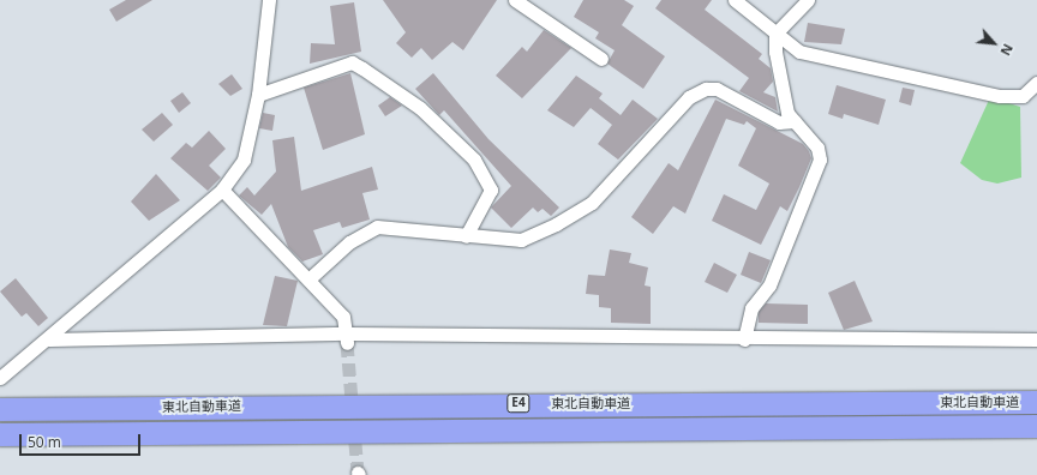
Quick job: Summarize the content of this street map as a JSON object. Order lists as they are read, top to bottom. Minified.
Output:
{"streets":{"highway":["東北自動車道","E4"]},"scale_bar":"50 m","north":"bottom right"}
